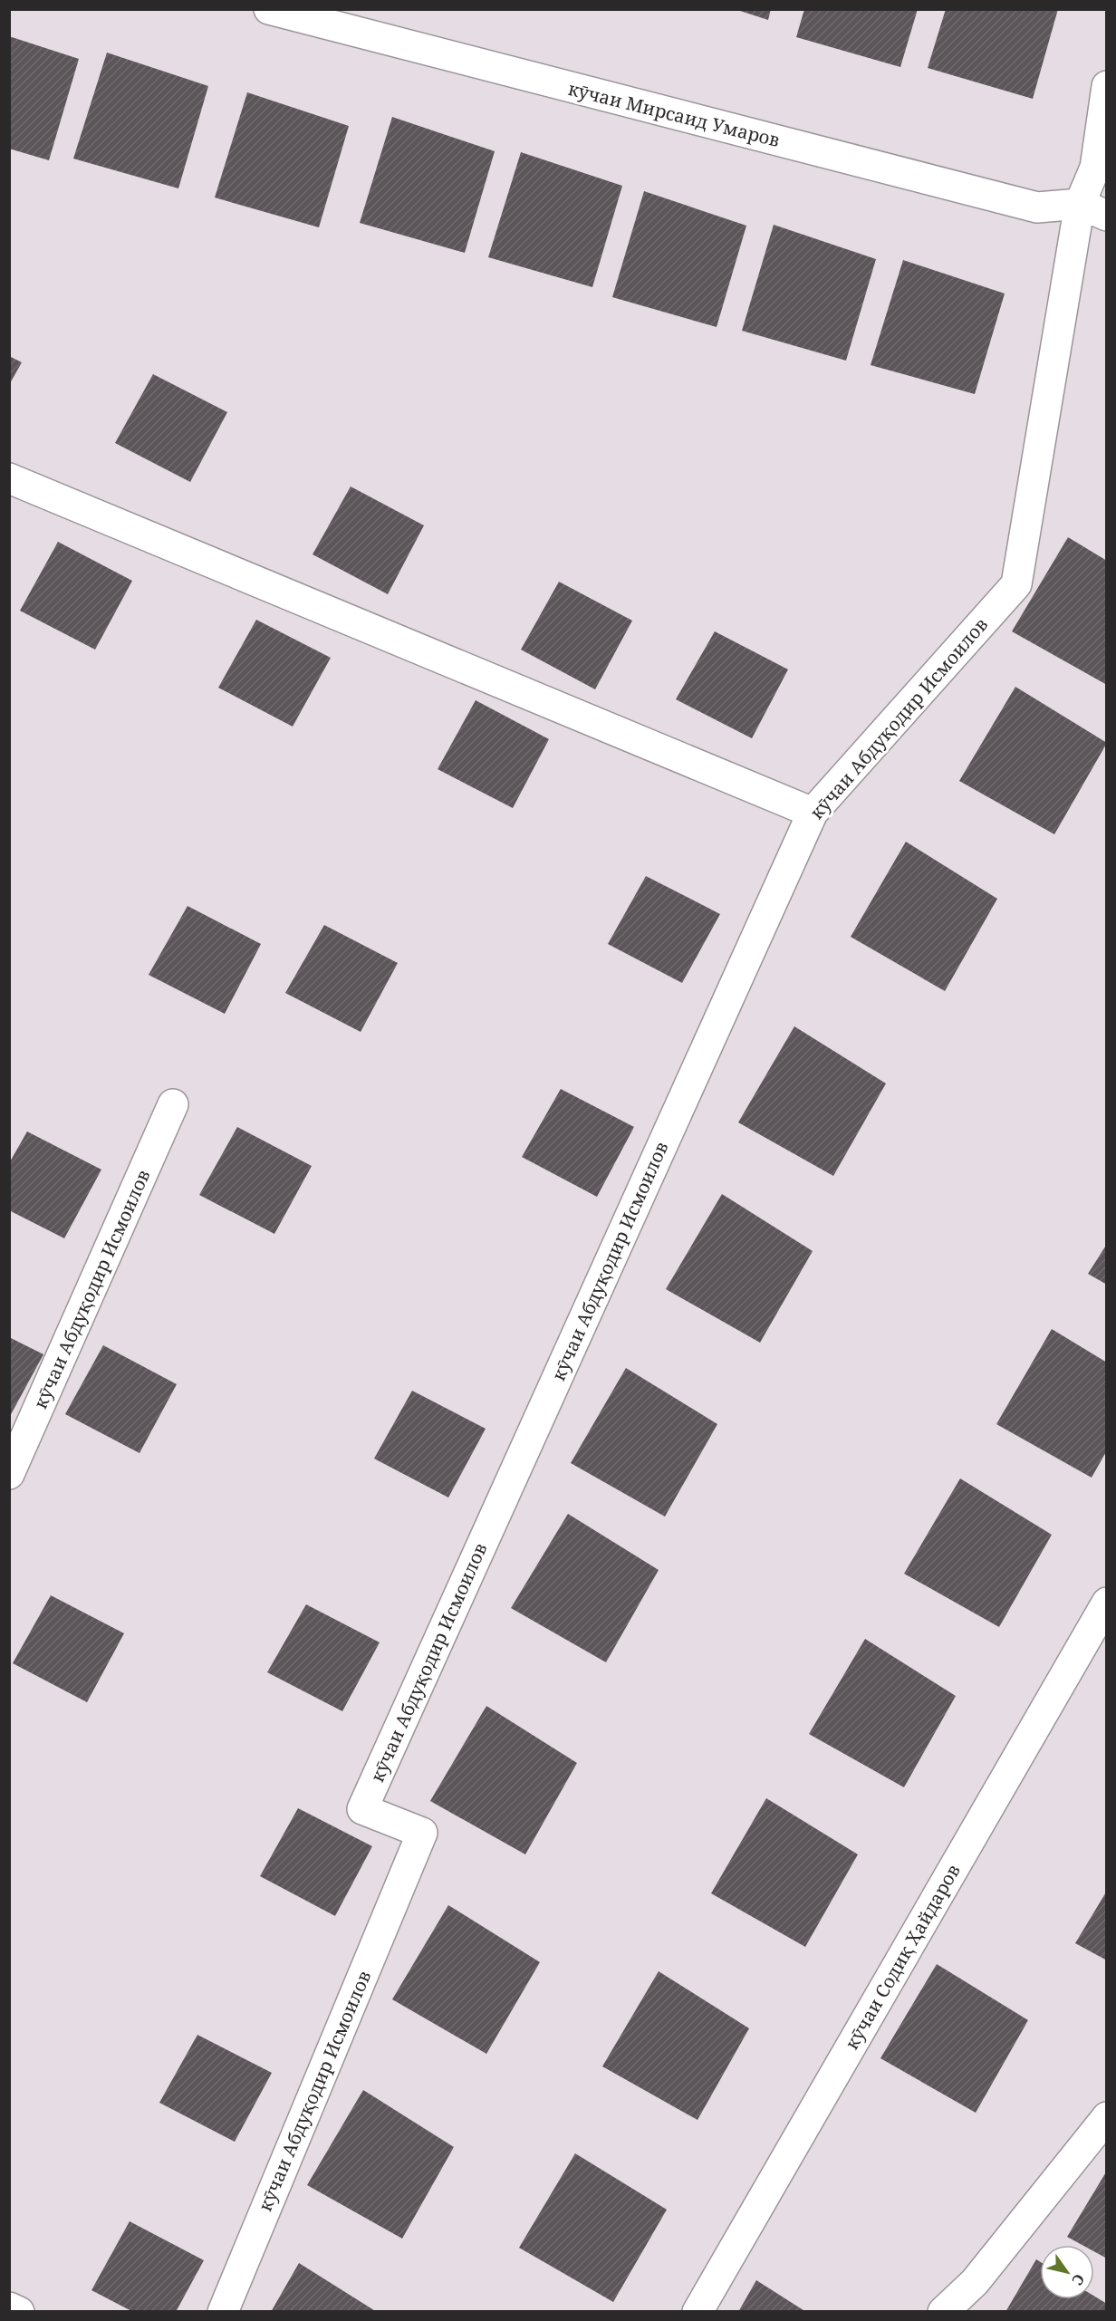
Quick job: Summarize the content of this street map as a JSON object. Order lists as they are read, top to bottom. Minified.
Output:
{"streets":{"street":["кӯчаи Мирсаид Умаров","кӯчаи Абдуқодир Исмоилов","кӯчаи Содиқ Ҳайдаров"]},"crossings":[["кӯчаи Мирсаид Умаров","кӯчаи Абдуқодир Исмоилов"]],"north":"bottom right"}
